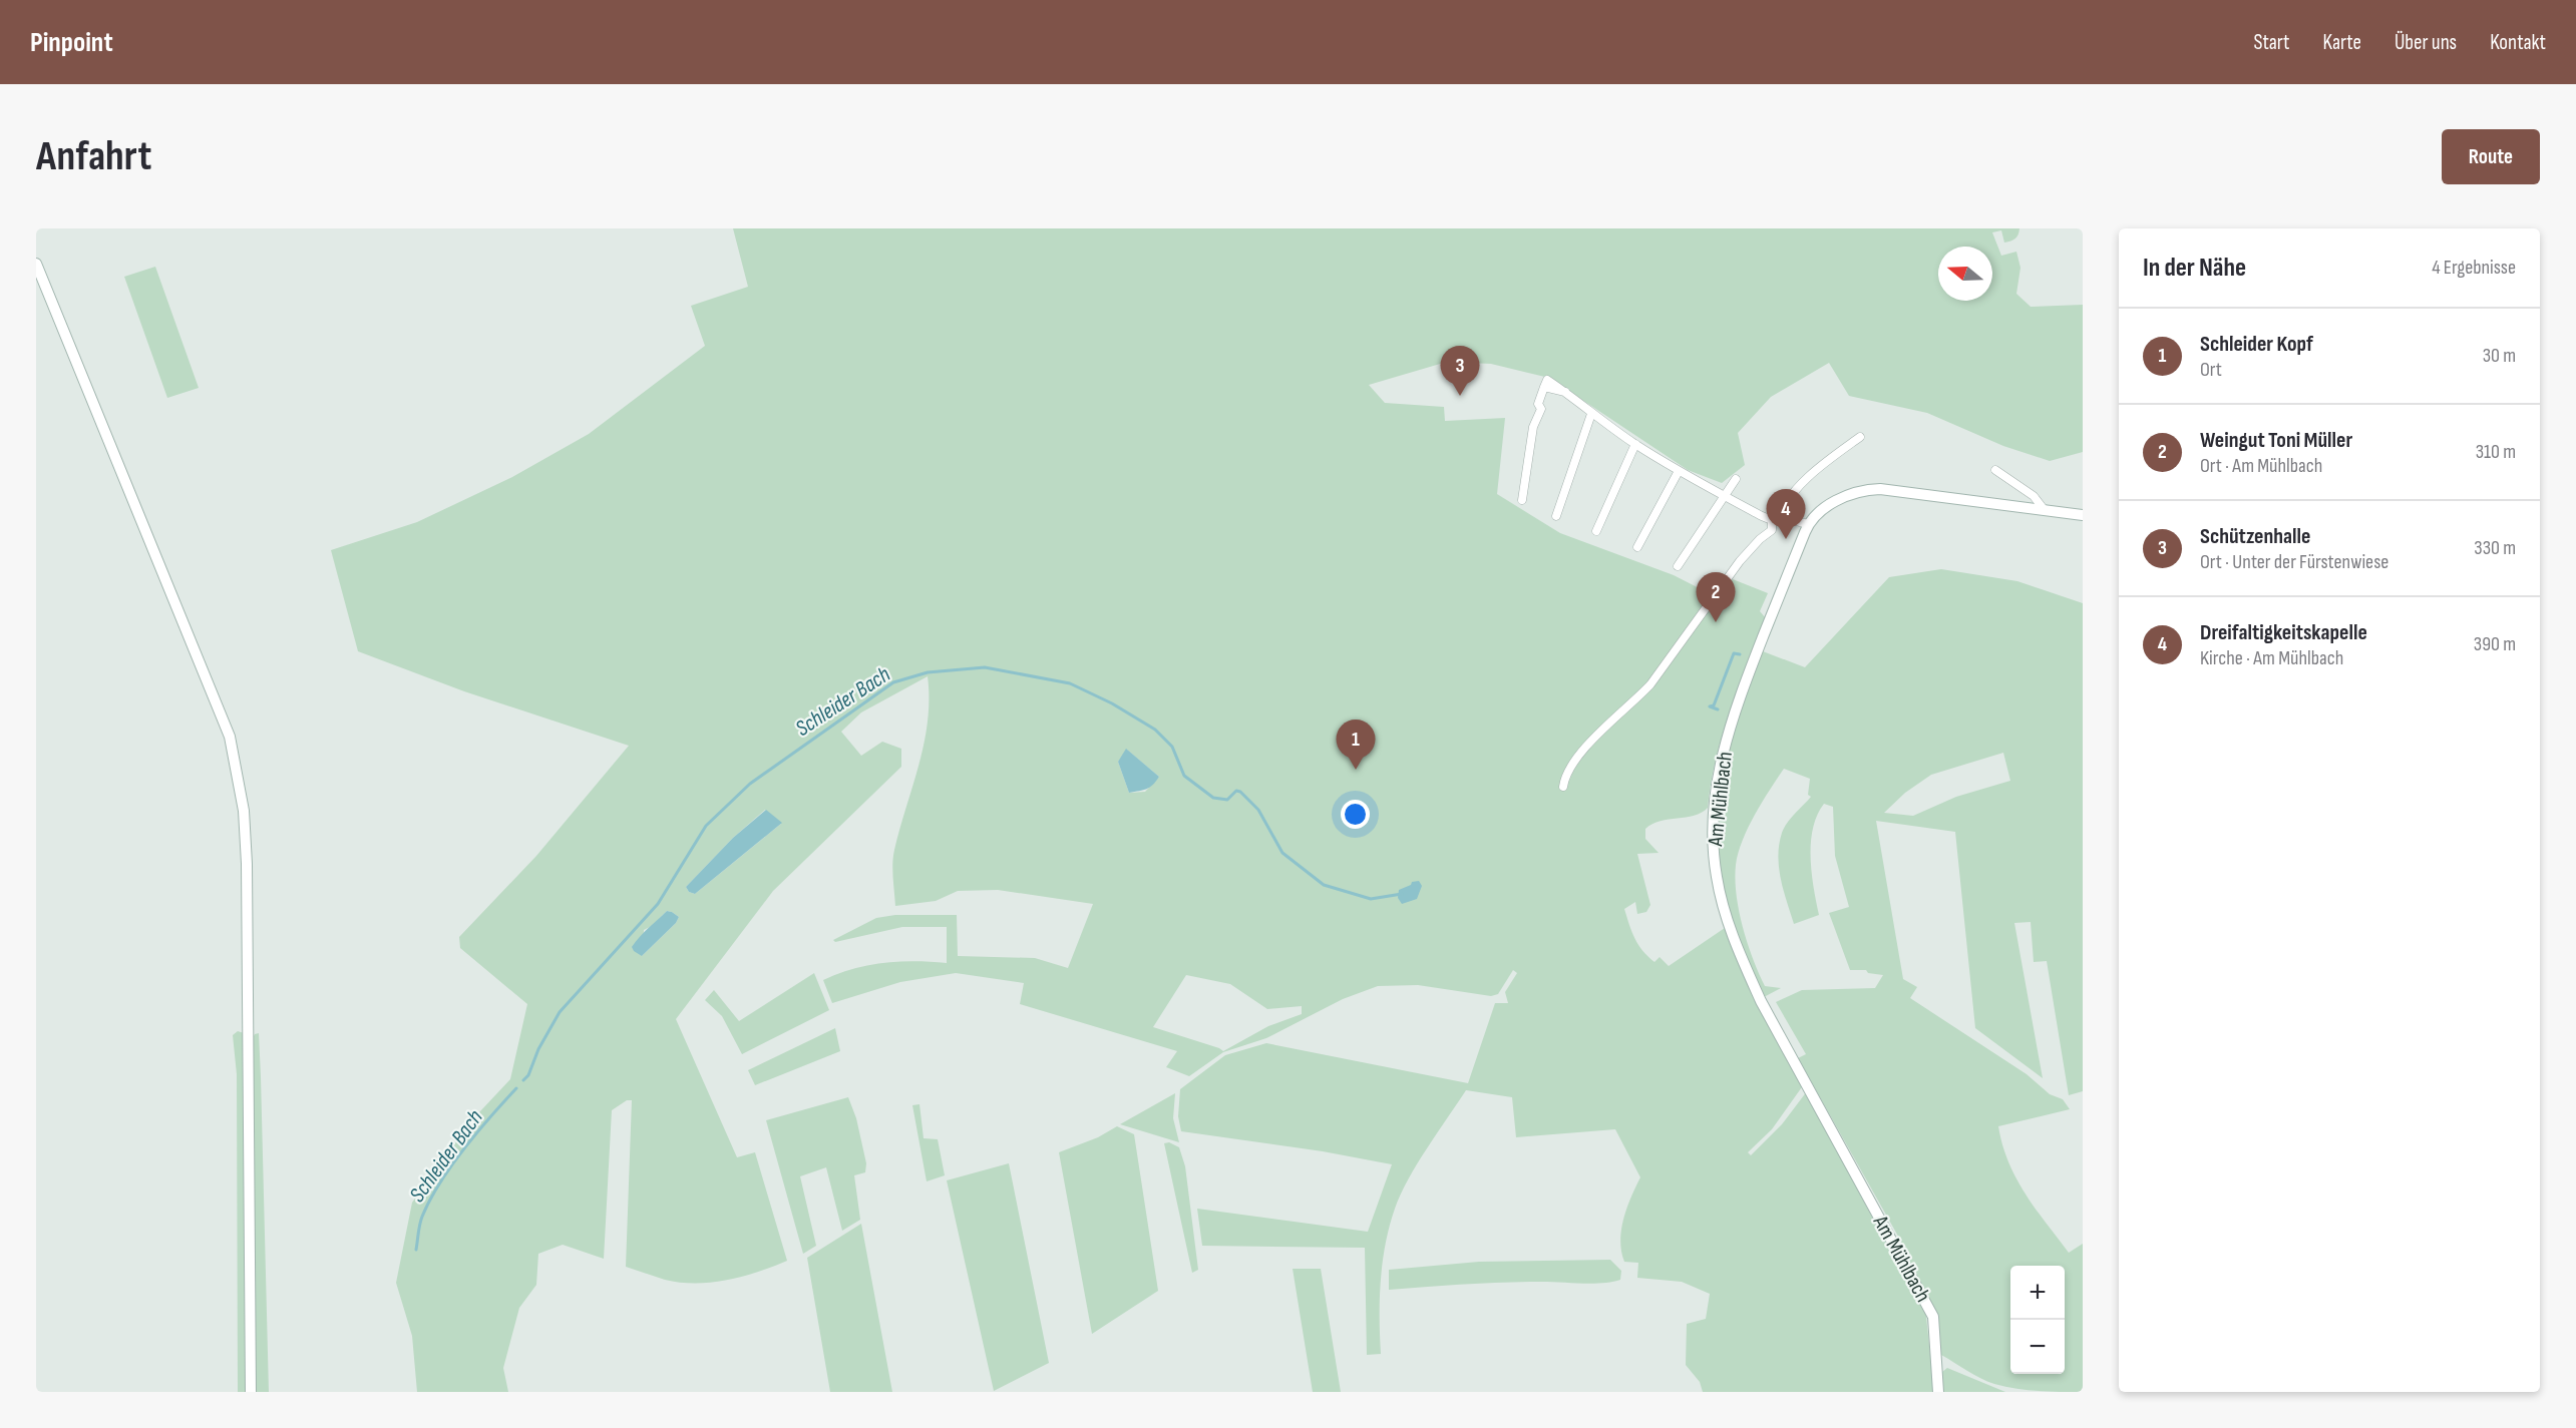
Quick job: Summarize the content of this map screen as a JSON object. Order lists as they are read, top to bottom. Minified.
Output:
{"streets":{"street":["Am Mühlbach"]},"water":["Schleider Bach"],"north":"left","page":{"header":"Pinpoint","nav":["Start","Karte","Über uns","Kontakt"],"buttons":"Route","title":"Anfahrt","heading":["In der Nähe","4 Ergebnisse"],"list":[{"mark":"1","name":"Schleider Kopf","note":"Ort","value":"30 m"},{"mark":"2","name":"Weingut Toni Müller","note":"Ort · Am Mühlbach","value":"310 m"},{"mark":"3","name":"Schützenhalle","note":"Ort · Unter der Fürstenwiese","value":"330 m"},{"mark":"4","name":"Dreifaltigkeitskapelle","note":"Kirche · Am Mühlbach","value":"390 m"}],"pins":["3","4","2","1"],"map_buttons":["+","−"]}}
